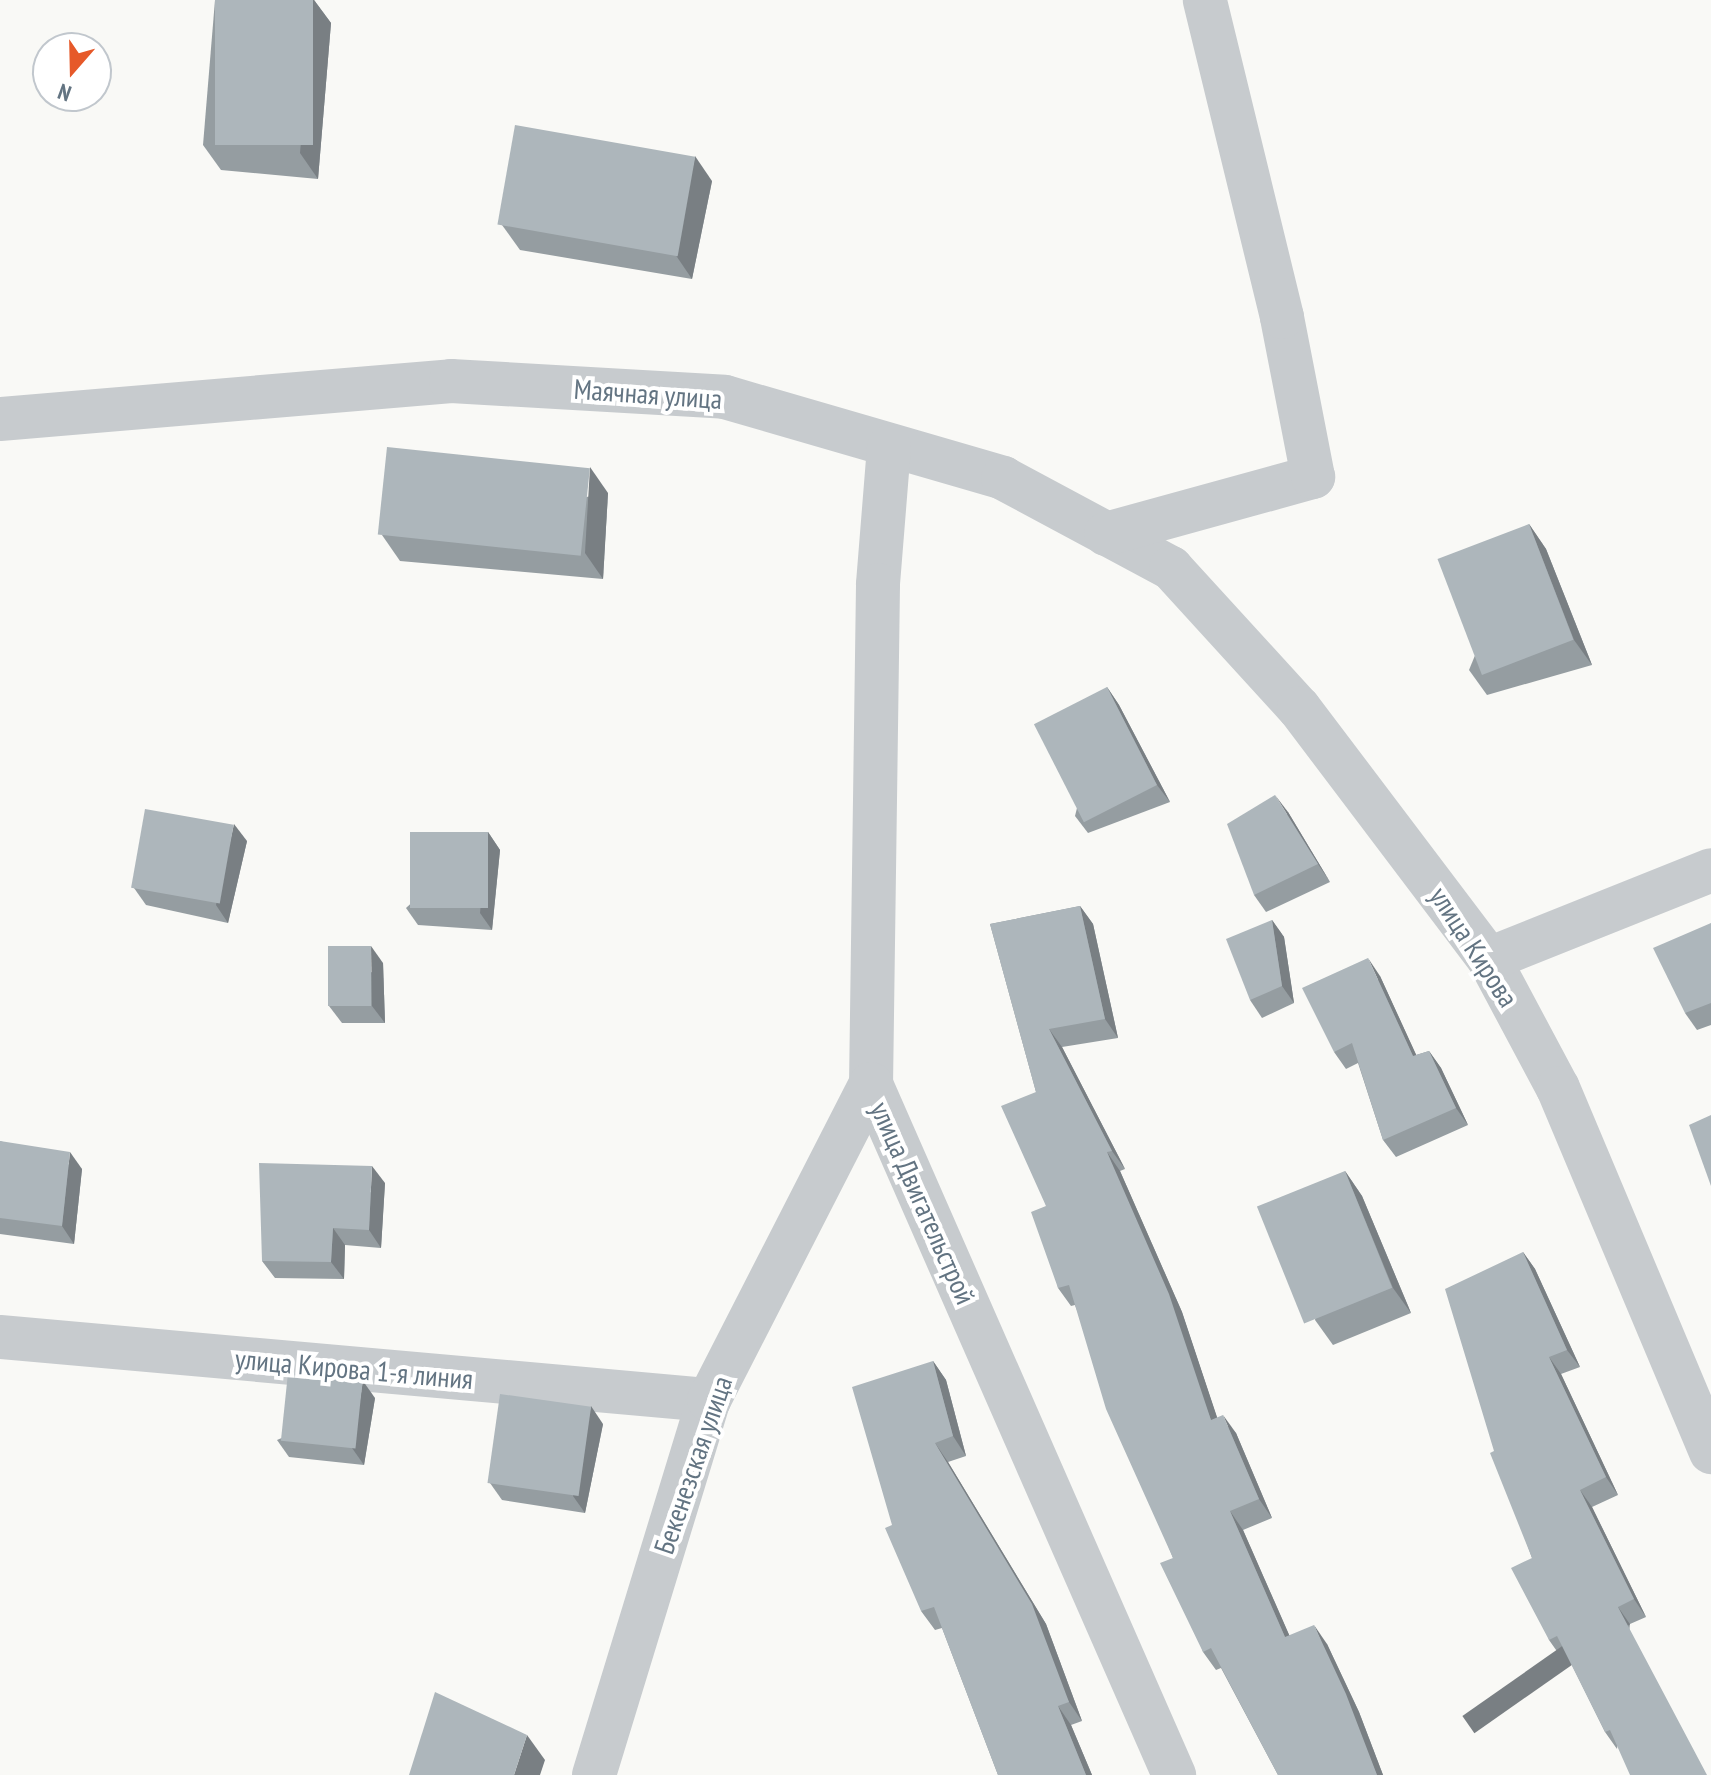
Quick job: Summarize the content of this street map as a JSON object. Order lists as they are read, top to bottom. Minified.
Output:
{"streets":{"street":["Маячная улица","улица Кирова","улица Двигательстрой","улица Кирова 1-я линия","Бекенезская улица"]},"crossings":[["Маячная улица","улица Кирова"],["Маячная улица","улица Двигательстрой"],["улица Двигательстрой","Бекенезская улица"],["улица Кирова 1-я линия","Бекенезская улица"]],"north":"bottom"}
